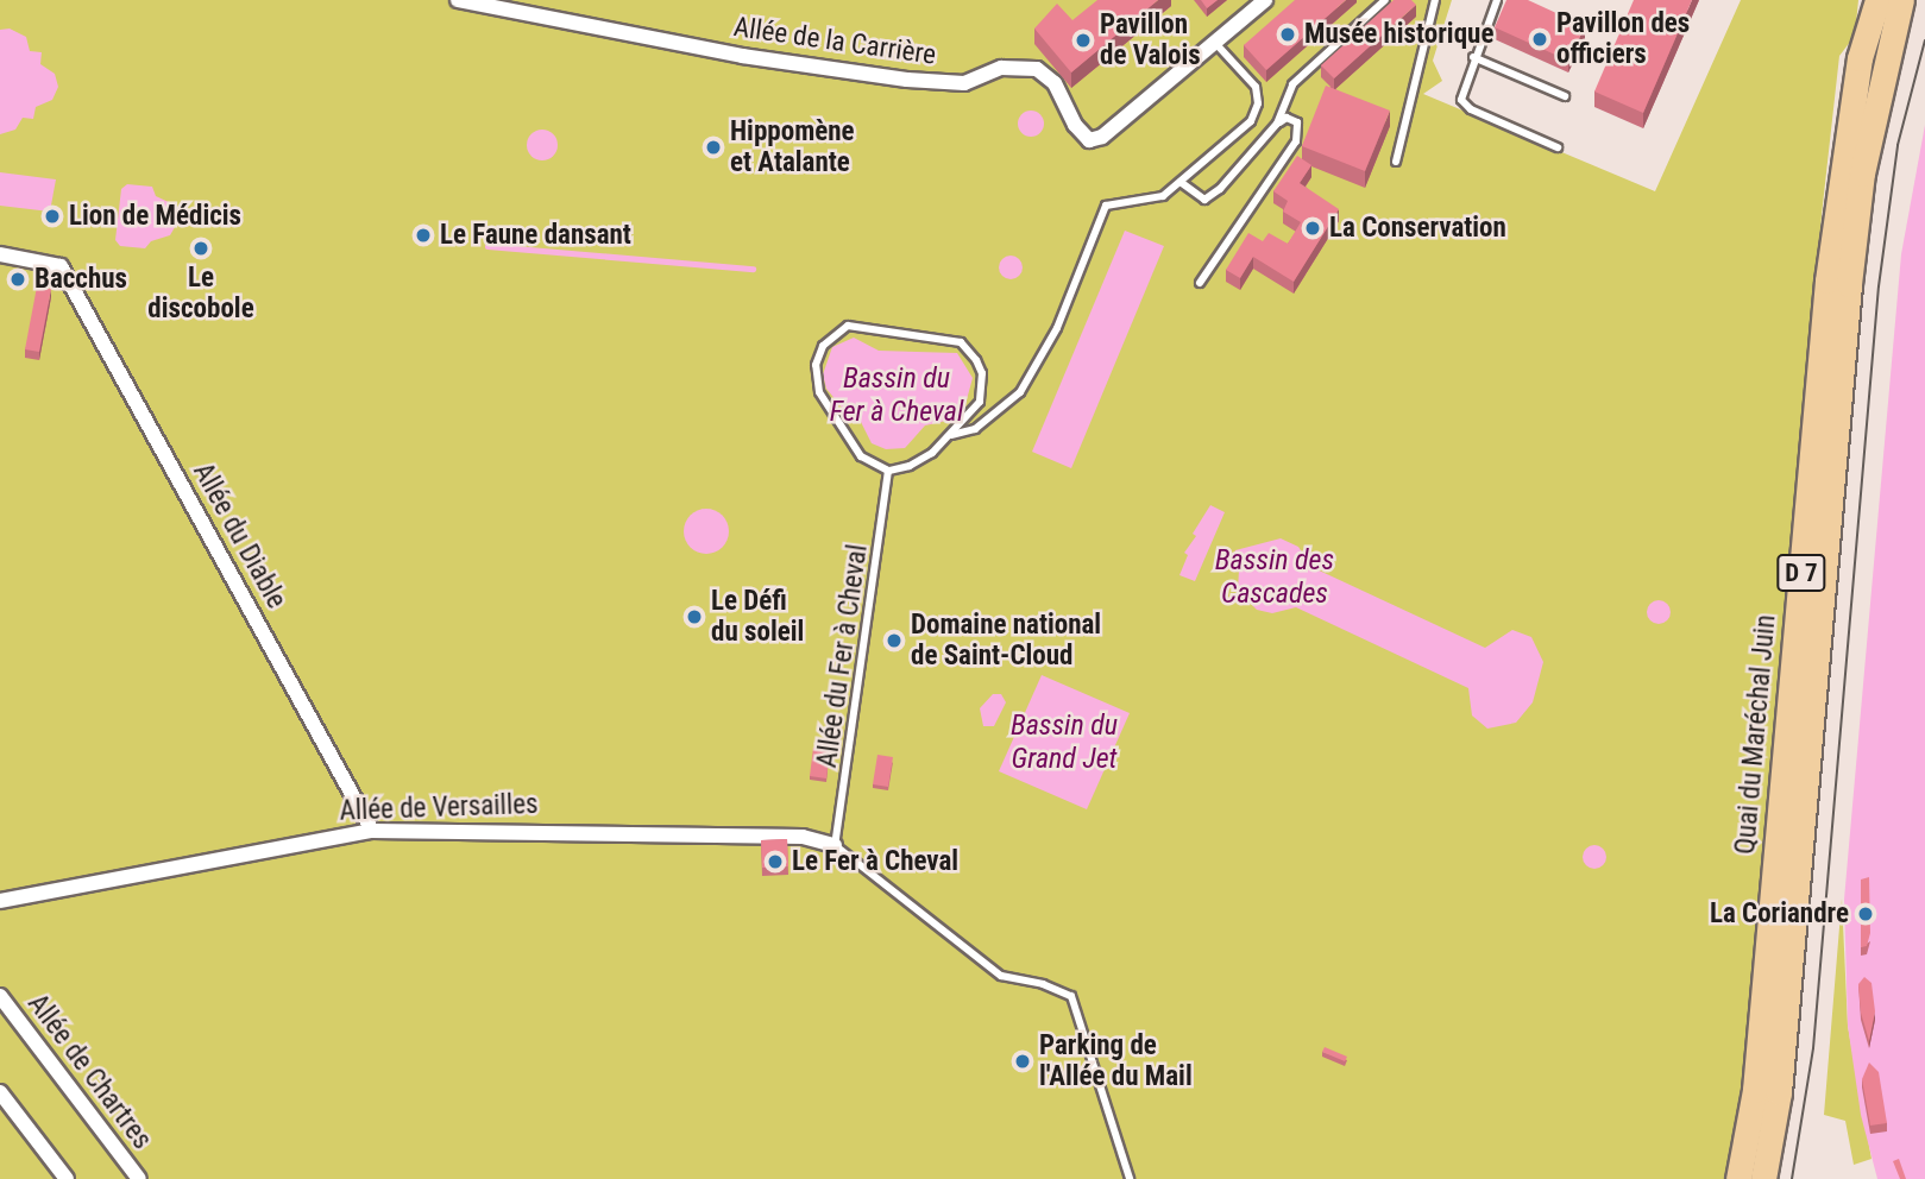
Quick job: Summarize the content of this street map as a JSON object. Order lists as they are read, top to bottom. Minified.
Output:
{"streets":{"main road":["D 7","Quai du Maréchal Juin"],"street":["Allée de la Carrière","Allée du Diable","Allée de Versailles","Allée de Chartres"],"lane":["Allée du Fer à Cheval"]},"crossings":[["Allée du Diable","Allée de Versailles"],["Allée du Fer à Cheval","Allée de Versailles"]],"water":["Bassin du Fer à Cheval","Bassin des Cascades","Bassin du Grand Jet"],"places":["Musée historique","Pavillon des officiers","Pavillon de Valois","Hippomène et Atalante","Lion de Médicis","La Conservation","Le Faune dansant","Le discobole","Bacchus","Le Défi du soleil","Domaine national de Saint-Cloud","Le Fer à Cheval","La Coriandre","Parking de l'Allée du Mail"]}
